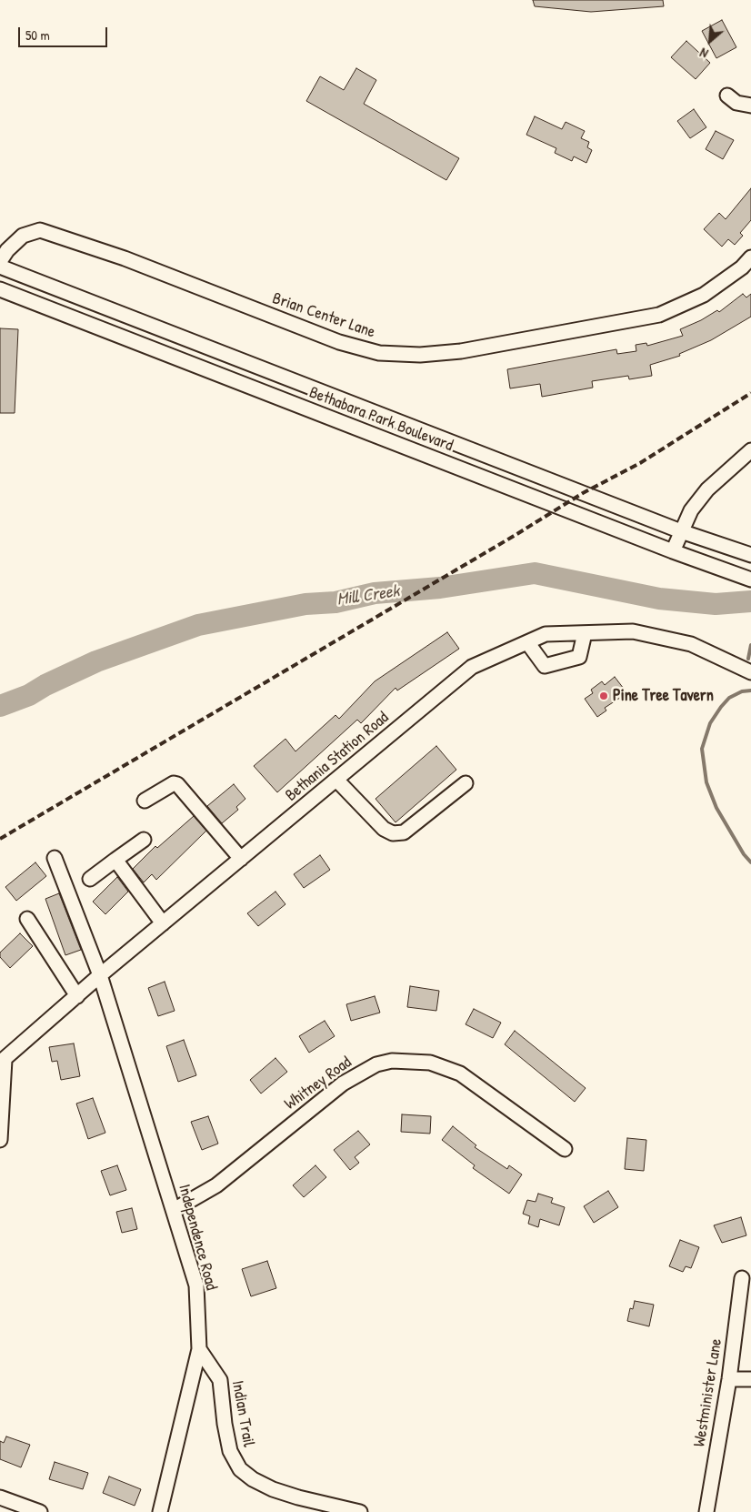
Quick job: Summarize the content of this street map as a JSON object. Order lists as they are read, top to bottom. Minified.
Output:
{"streets":{"street":["Brian Center Lane","Bethabara Park Boulevard","Bethania Station Road","Whitney Road","Independence Road","Westminister Lane","Indian Trail"]},"crossings":[["Bethania Station Road","Independence Road"],["Whitney Road","Independence Road"],["Independence Road","Indian Trail"]],"water":["Mill Creek"],"places":["Pine Tree Tavern"],"scale_bar":"50 m","north":"bottom left"}
